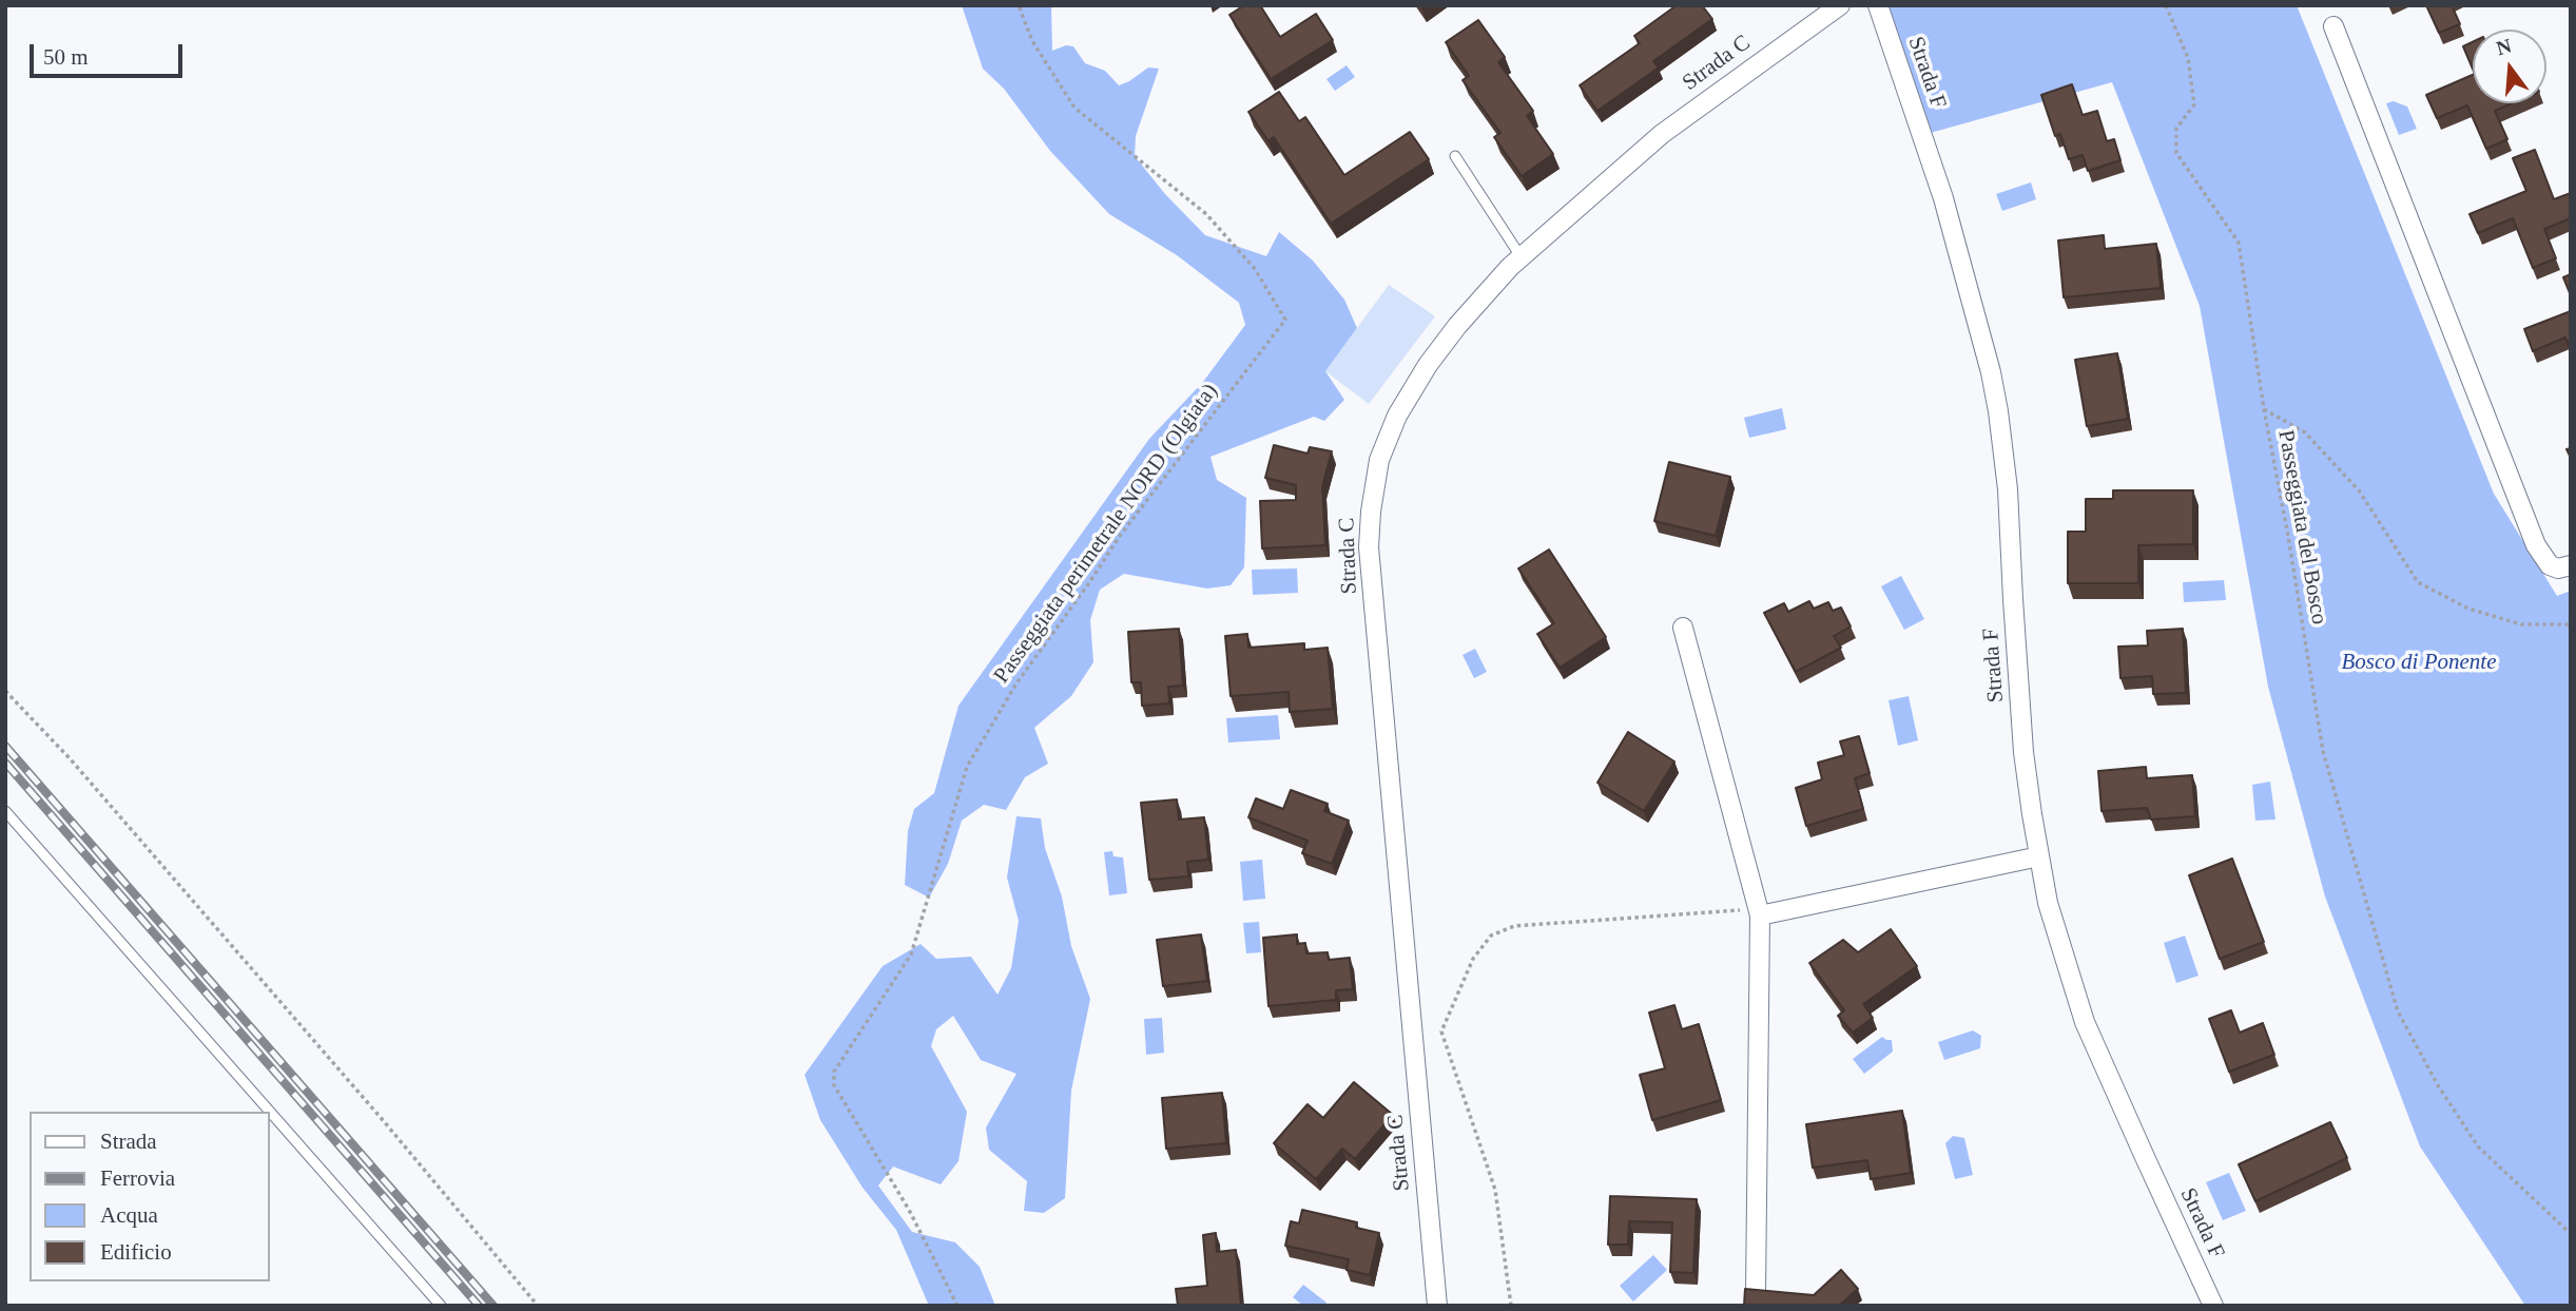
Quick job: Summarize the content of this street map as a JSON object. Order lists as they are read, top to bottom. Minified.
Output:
{"streets":{"street":["Strada C","Strada F"],"path":["Passeggiata del Bosco","Passeggiata perimetrale NORD (Olgiata)"]},"parks":["Bosco di Ponente"],"legend":["Strada","Ferrovia","Acqua","Edificio"],"scale_bar":"50 m","north":"top"}
